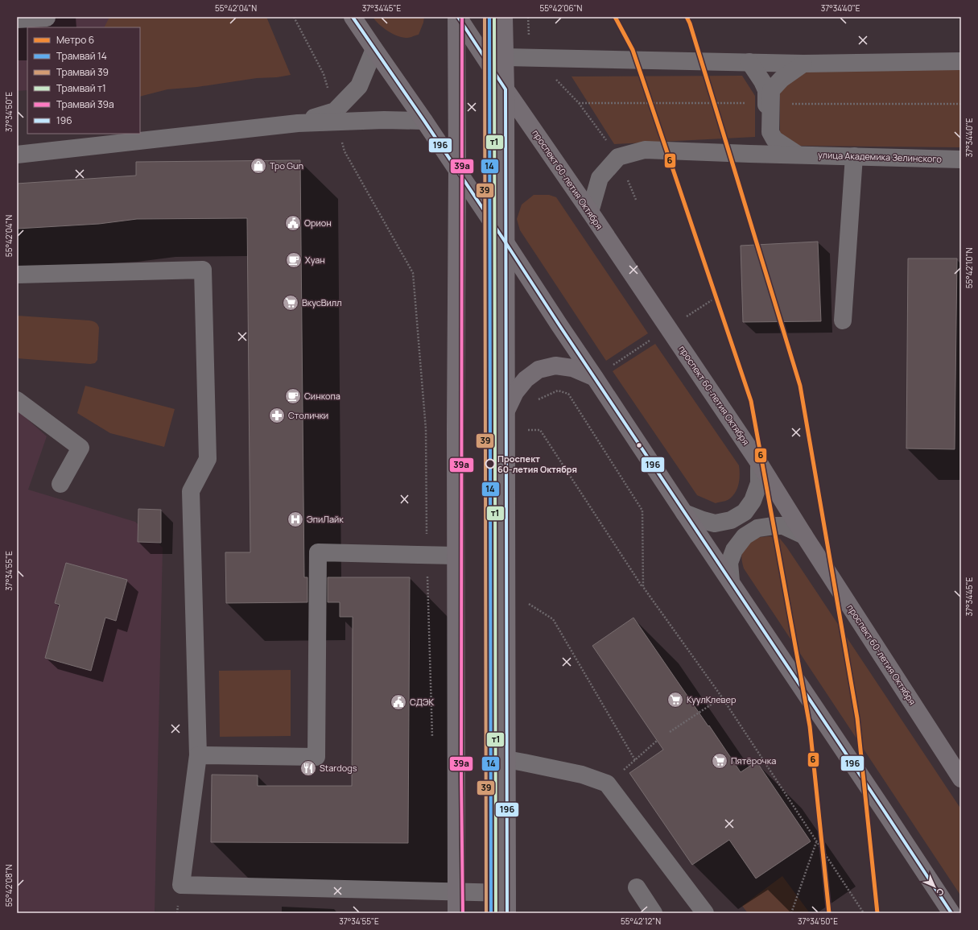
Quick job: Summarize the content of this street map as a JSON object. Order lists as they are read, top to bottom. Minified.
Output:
{"streets":{"main road":["проспект 60-летия Октября"],"street":["улица Академика Зелинского"]},"places":{"shop":["Tpo Gun"],"public building":["Орион","СДЭК"],"cafe":["Хуан","Синкопа"],"supermarket":["ВкусВилл","КуулКлевер","Пятёрочка"],"pharmacy":["Столички"],"other":["Проспект 60-летия Октября"],"hospital":["ЭпиЛайк"],"restaurant":["Stardogs"]},"lines":["metro line 6","tram line 14","tram line 39","tram line т1","tram line 39а","transit line 196"],"legend":["Метро 6","Трамвай 14","Трамвай 39","Трамвай т1","Трамвай 39а","196"],"north":"bottom right","coordinates":["55°42'04\"N","37°34'45\"E","55°42'06\"N","37°34'40\"E","37°34'50\"E","55°42'10\"N","37°34'55\"E","55°42'08\"N","55°42'12\"N"]}
